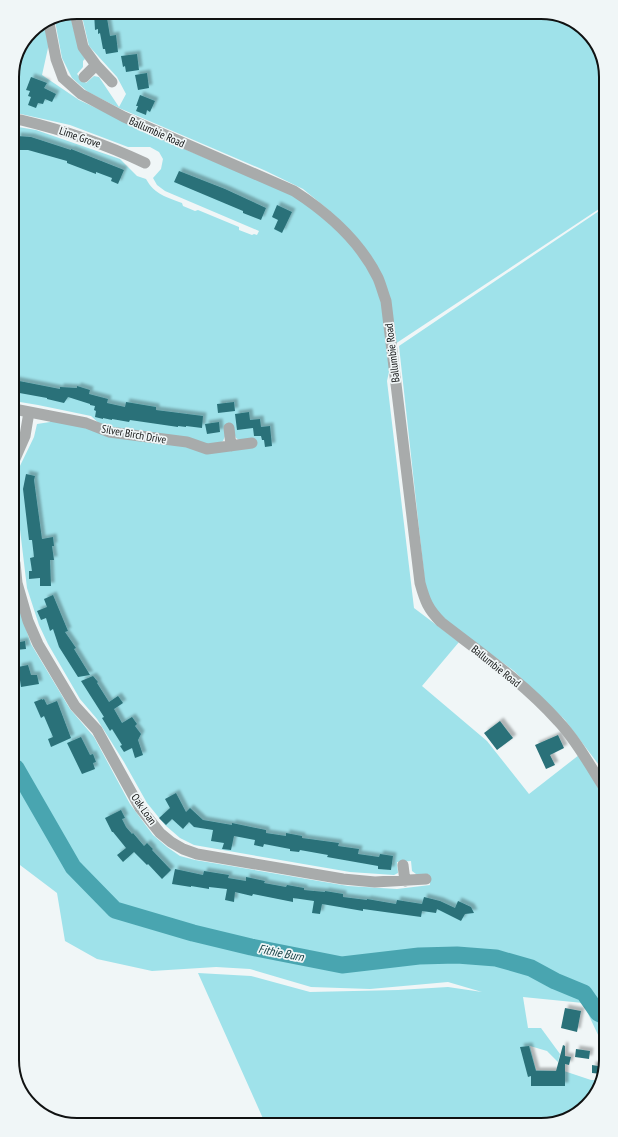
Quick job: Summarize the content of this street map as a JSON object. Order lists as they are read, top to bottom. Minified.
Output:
{"streets":{"street":["Ballumbie Road","Lime Grove","Silver Birch Drive","Oak Loan"]},"water":["Fithie Burn"]}
